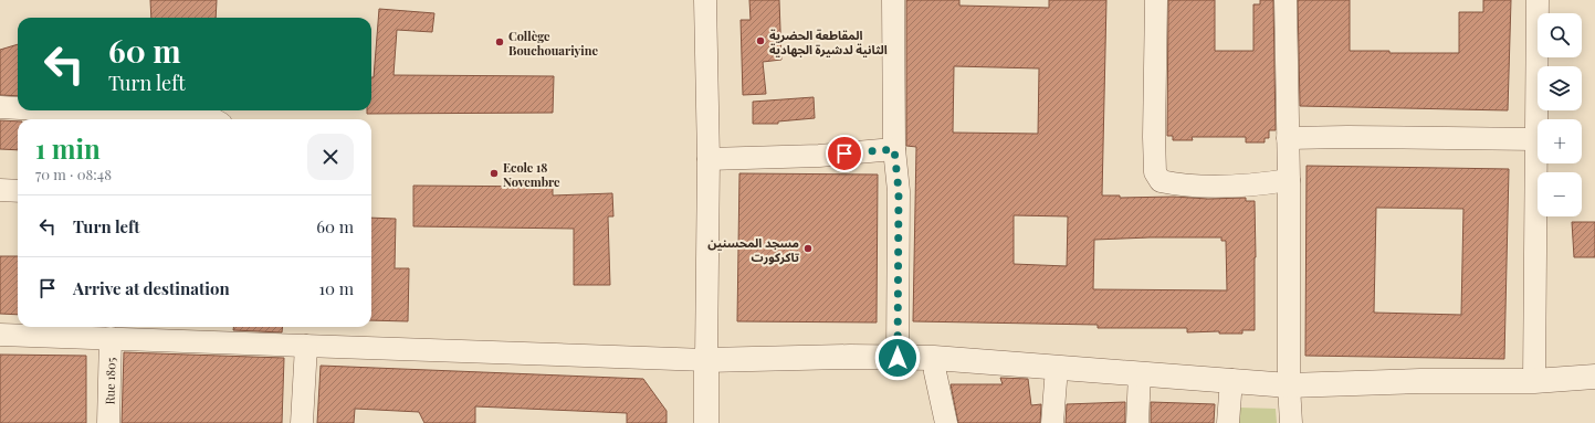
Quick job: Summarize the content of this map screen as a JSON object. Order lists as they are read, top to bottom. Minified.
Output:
{"streets":{"street":["Rue 1805"]},"places":["المقاطعة الحضرية الثانية لدشيرة الجهادية","Collège Bouchouariyine","Ecole 18 Novembre","مسجد المحسنين تاكركورت"],"page":{"map_buttons":["+","−"],"turn":["60 m","Turn left"],"heading":["1 min","70 m · 08:48"],"list":[{"name":"Turn left","value":"60 m"},{"name":"Arrive at destination","value":"10 m"}]}}
